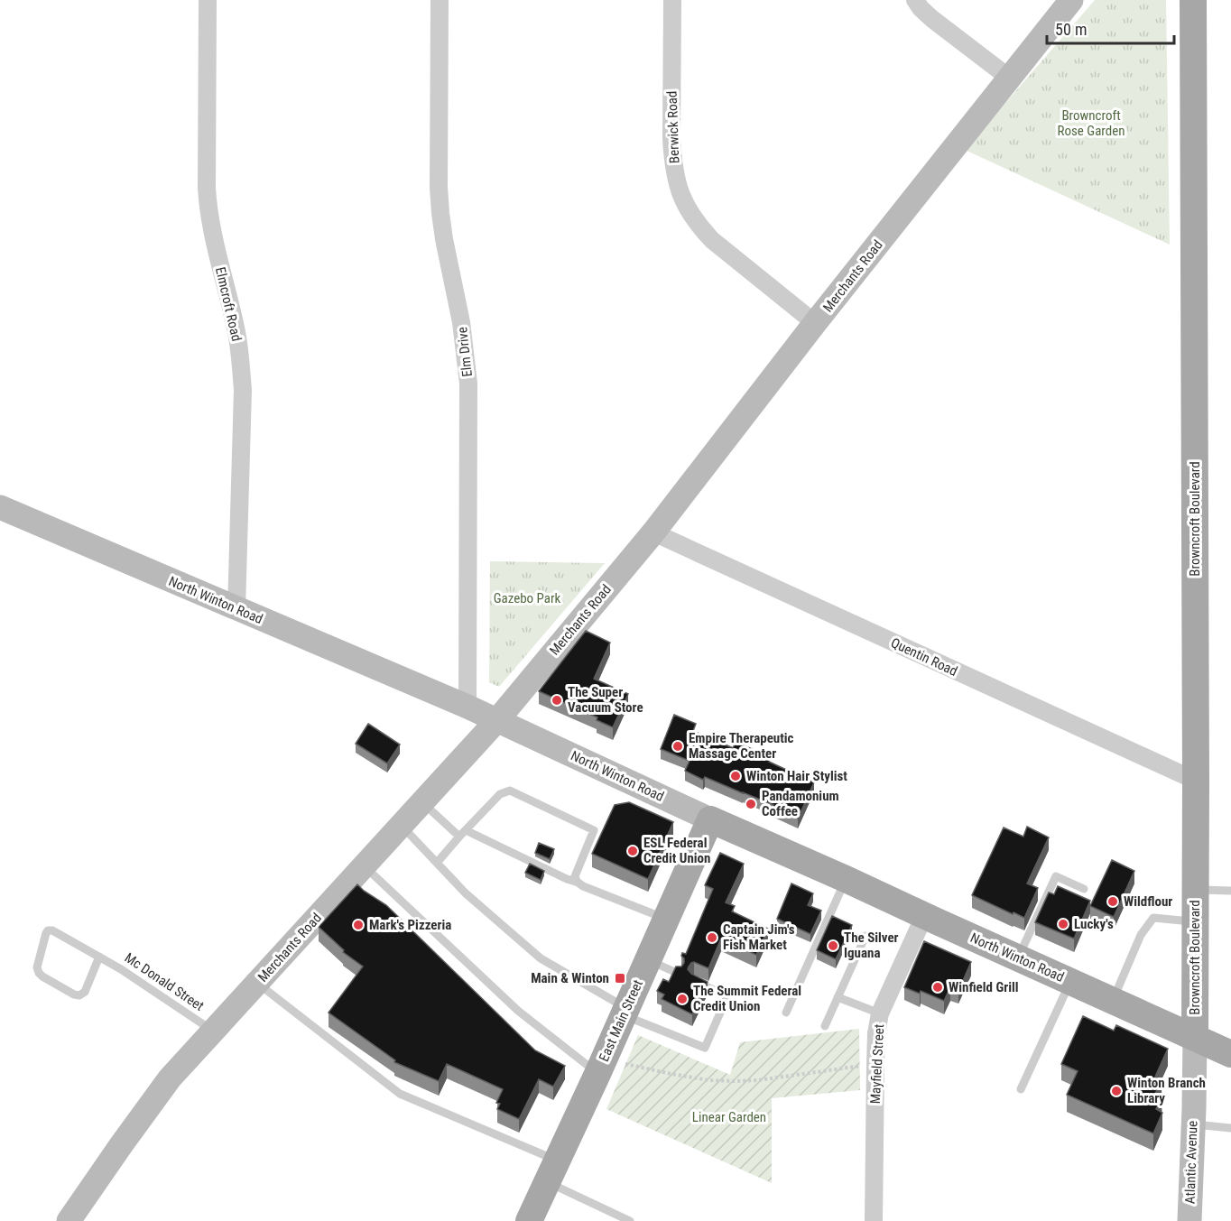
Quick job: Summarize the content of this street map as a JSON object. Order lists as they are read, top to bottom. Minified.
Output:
{"streets":{"main road":["Browncroft Boulevard","North Winton Road","East Main Street"],"street":["Berwick Road","Merchants Road","Elmcroft Road","Elm Drive","Quentin Road","Mayfield Street","Atlantic Avenue"],"lane":["Mc Donald Street"]},"crossings":[["Berwick Road","Merchants Road"],["Merchants Road","North Winton Road"],["Merchants Road","Quentin Road"],["Merchants Road","Mc Donald Street"],["Elmcroft Road","North Winton Road"],["Elm Drive","North Winton Road"],["Browncroft Boulevard","North Winton Road"],["Browncroft Boulevard","Quentin Road"],["Browncroft Boulevard","Atlantic Avenue"],["North Winton Road","East Main Street"],["North Winton Road","Mayfield Street"],["North Winton Road","Atlantic Avenue"]],"parks":["Browncroft Rose Garden","Gazebo Park","Linear Garden"],"places":{"other":["The Super Vacuum Store","Empire Therapeutic Massage Center","Winton Hair Stylist","Pandamonium Coffee","ESL Federal Credit Union","Wildflour","Lucky's","Mark's Pizzeria","Captain Jim's Fish Market","The Silver Iguana","Winfield Grill","The Summit Federal Credit Union","Winton Branch Library"],"transit":["Main & Winton"]},"scale_bar":"50 m"}
